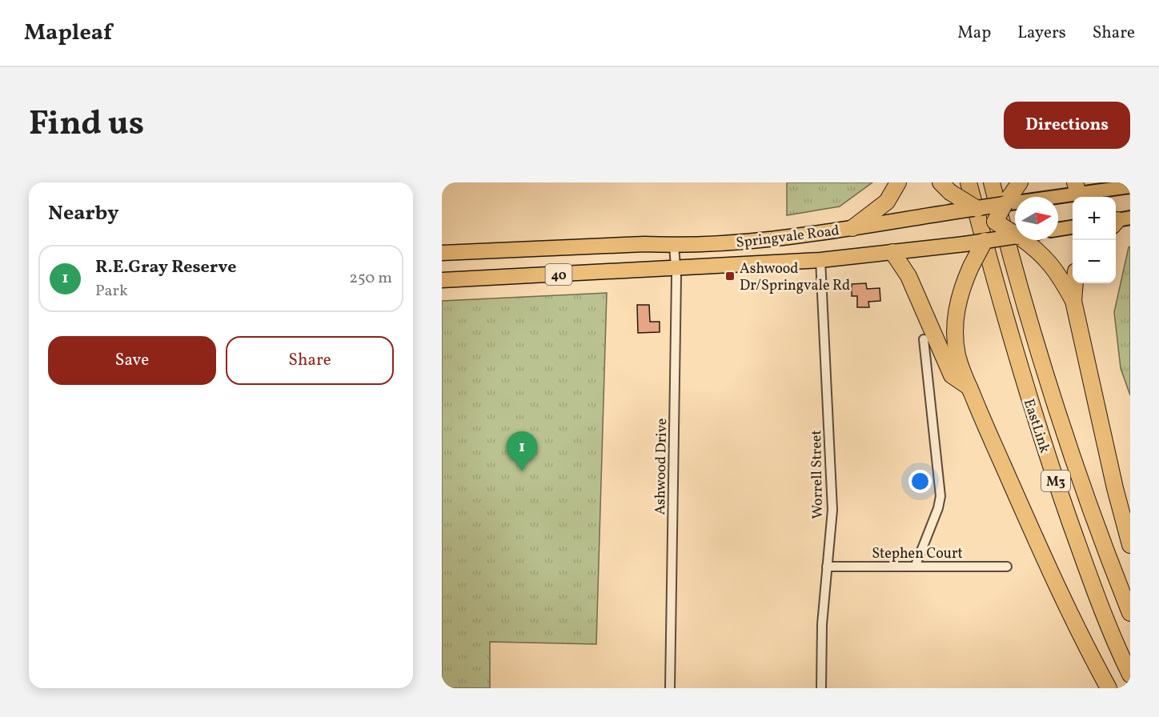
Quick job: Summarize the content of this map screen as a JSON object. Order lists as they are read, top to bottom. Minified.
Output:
{"streets":{"highway":["Springvale Road","40","EastLink","M3"],"street":["Ashwood Drive","Worrell Street","Stephen Court"]},"crossings":[["Springvale Road","Ashwood Drive"],["Springvale Road","Worrell Street"],["EastLink","M3"],["Worrell Street","Stephen Court"]],"places":{"transit":["Ashwood Dr/Springvale Rd"]},"north":"right","page":{"header":"Mapleaf","nav":["Map","Layers","Share"],"title":"Find us","buttons":["Directions",["Save","Share"]],"heading":"Nearby","map_buttons":["+","−"],"list":[{"mark":"1","name":"R.E.Gray Reserve","note":"Park","value":"250 m"}],"pins":"1"}}
